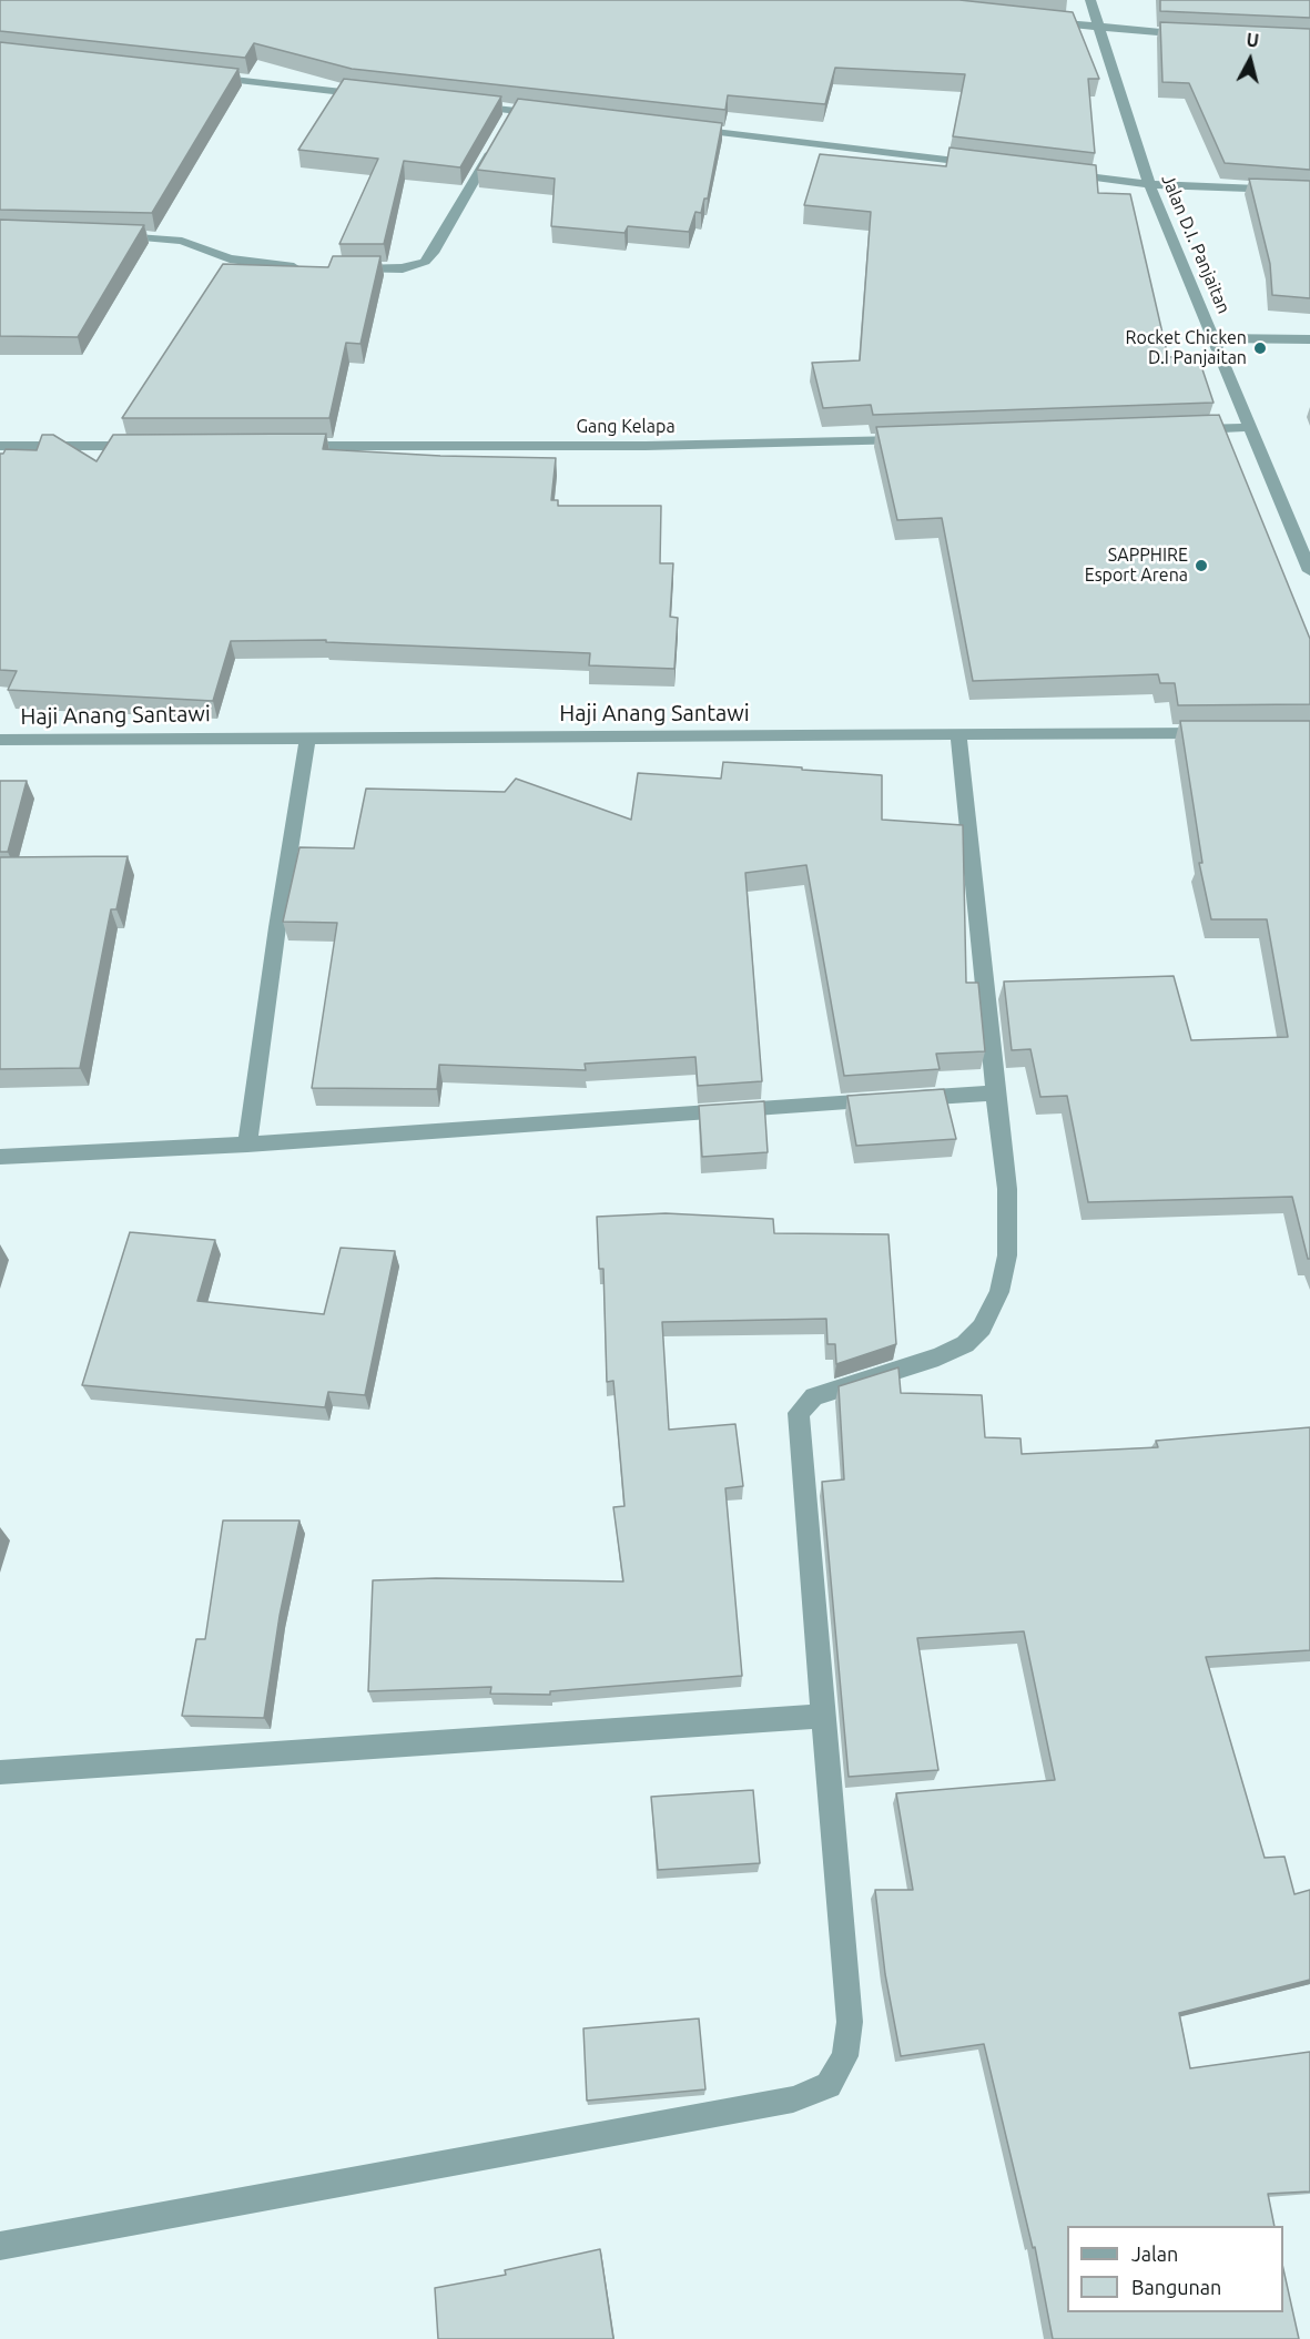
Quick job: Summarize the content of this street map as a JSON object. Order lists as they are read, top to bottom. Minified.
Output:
{"streets":{"street":["Jalan D.I. Panjaitan","Gang Kelapa","Haji Anang Santawi"]},"places":["Rocket Chicken D.I Panjaitan","SAPPHIRE Esport Arena"],"legend":["Jalan","Bangunan"],"north":"top"}
